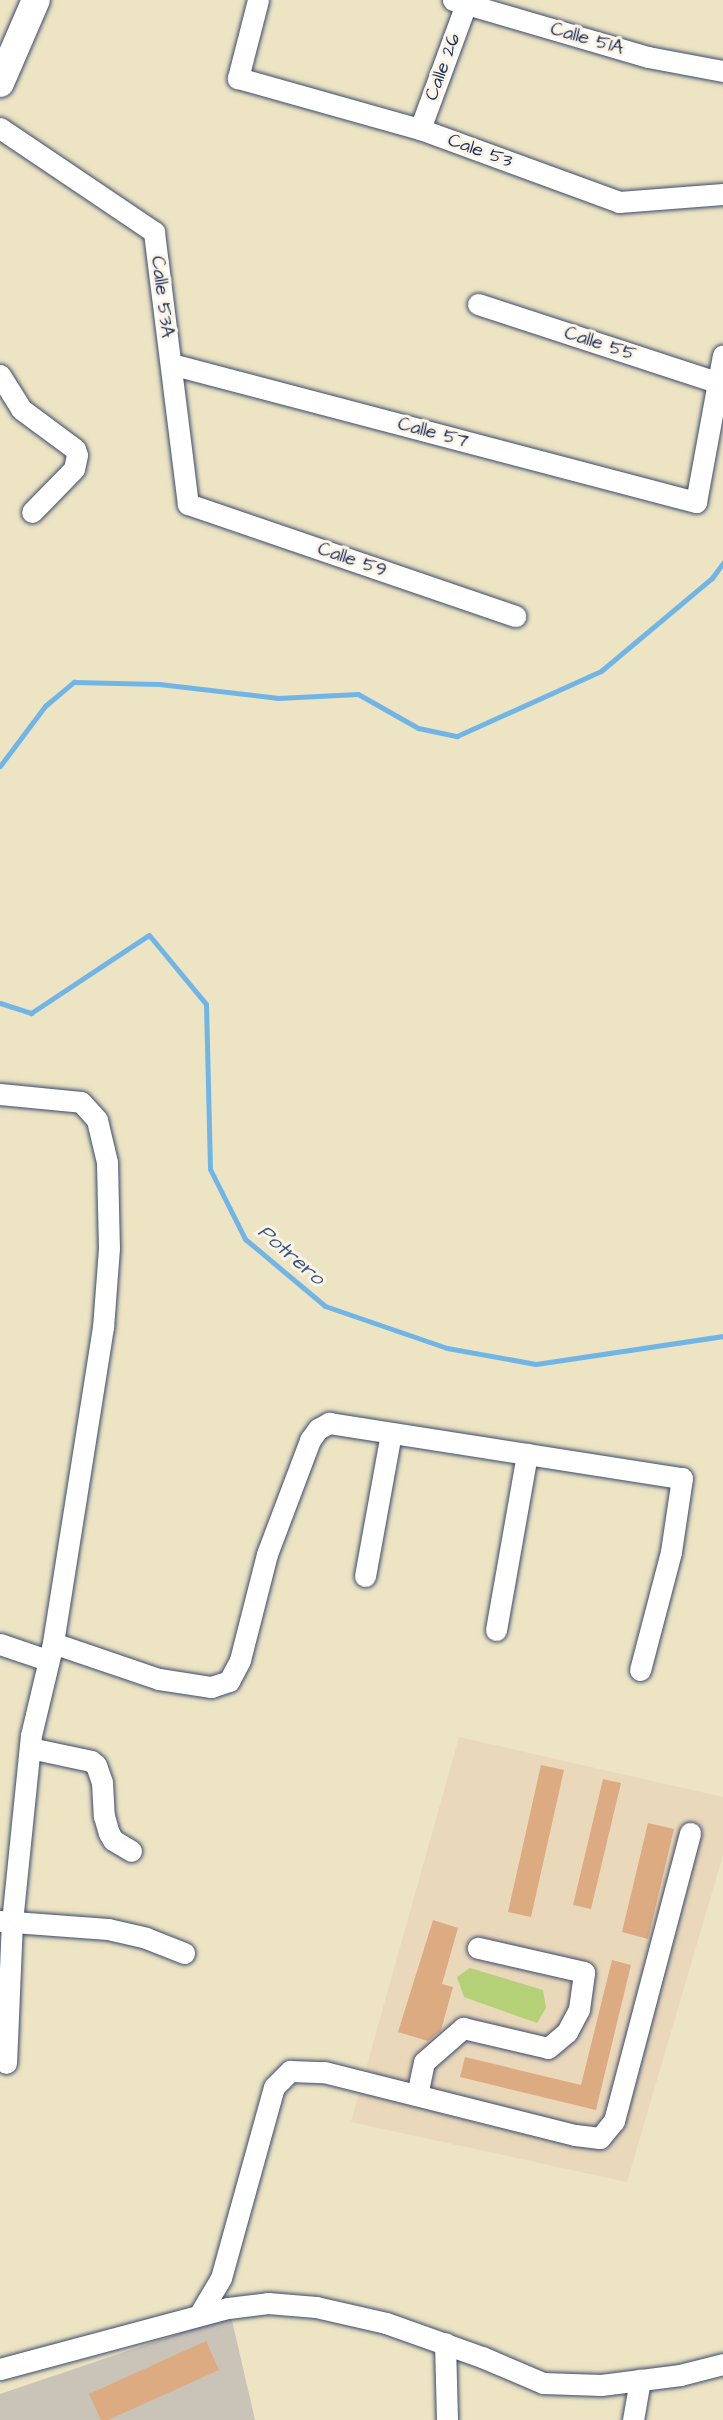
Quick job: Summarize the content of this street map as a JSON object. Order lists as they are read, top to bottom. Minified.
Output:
{"streets":{"street":["Calle 51A","Calle 26","Cale 53","Calle 53A","Calle 55","Calle 57","Calle 59"]},"crossings":[["Calle 51A","Calle 26"],["Calle 26","Cale 53"],["Calle 53A","Calle 57"],["Calle 53A","Calle 59"],["Calle 55","Calle 57"]],"water":["Potrero"]}
